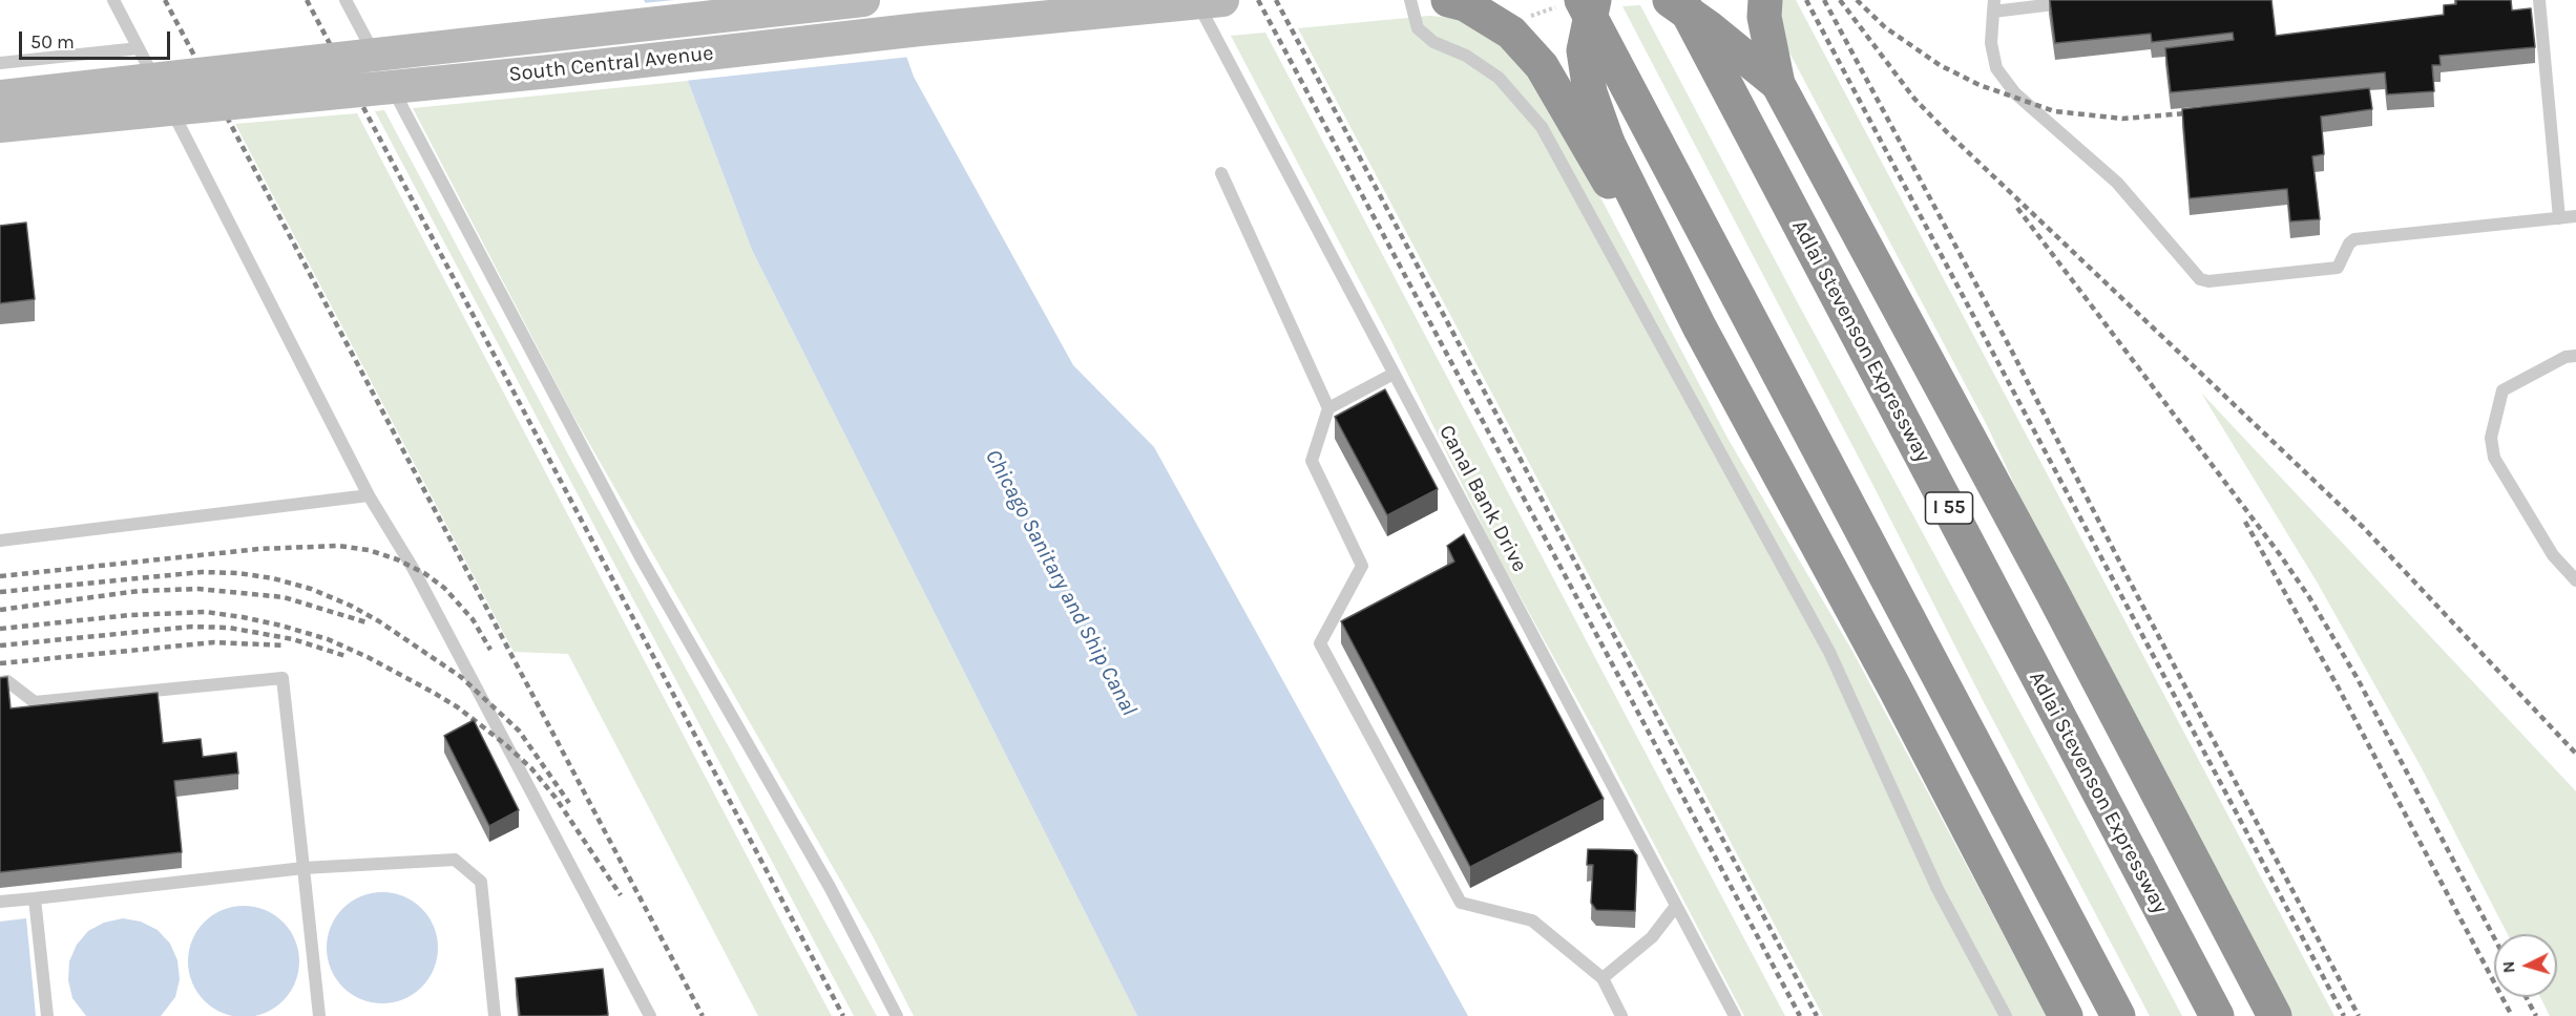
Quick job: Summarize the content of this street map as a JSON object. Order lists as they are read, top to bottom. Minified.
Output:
{"streets":{"highway":["Adlai Stevenson Expressway","I 55"],"main road":["South Central Avenue"],"lane":["Canal Bank Drive"]},"water":["Chicago Sanitary and Ship Canal"],"scale_bar":"50 m","north":"left"}
